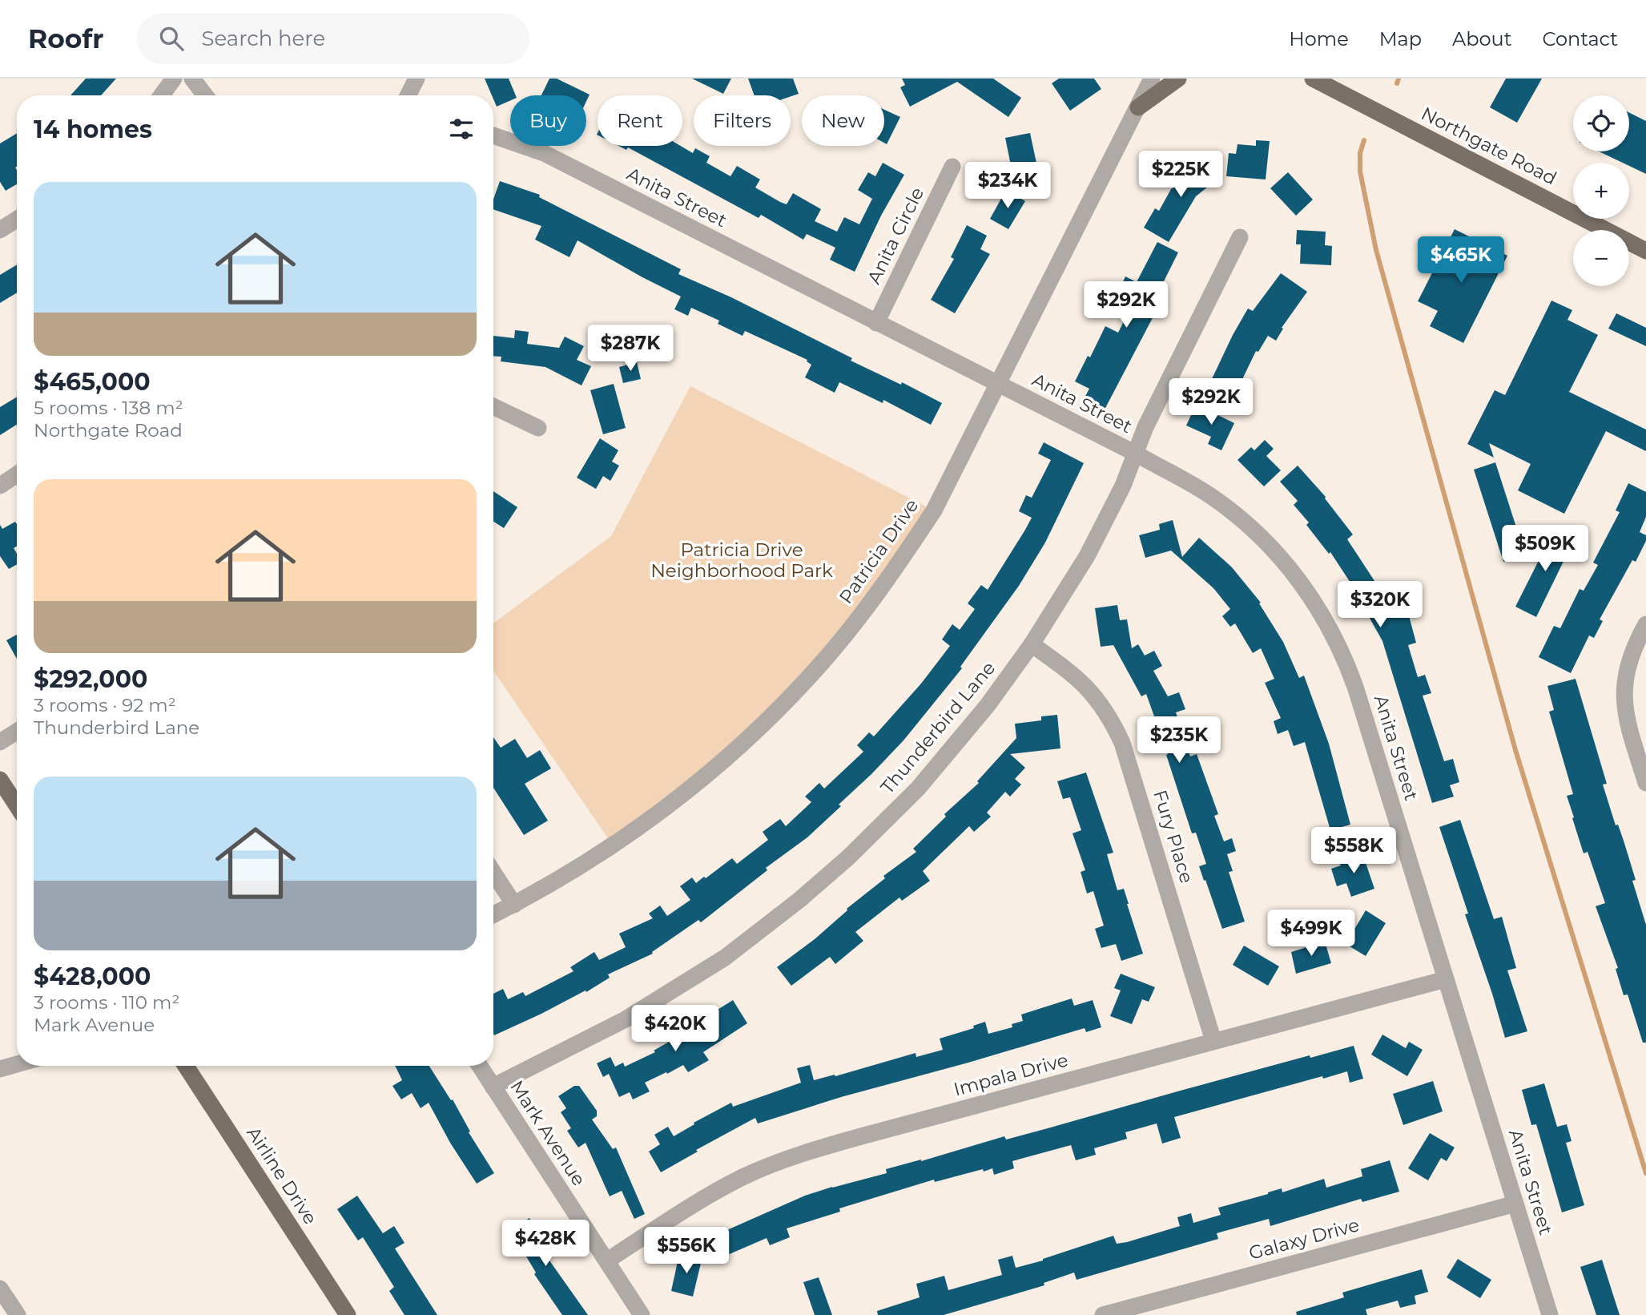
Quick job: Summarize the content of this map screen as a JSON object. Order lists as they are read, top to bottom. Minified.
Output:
{"streets":{"main road":["Northgate Road","Airline Drive"],"street":["Anita Street","Anita Circle","Patricia Drive","Thunderbird Lane","Fury Place","Impala Drive","Mark Avenue","Galaxy Drive"]},"crossings":[["Anita Street","Anita Circle"],["Anita Street","Patricia Drive"],["Anita Street","Thunderbird Lane"],["Anita Street","Impala Drive"],["Anita Street","Galaxy Drive"],["Thunderbird Lane","Fury Place"],["Thunderbird Lane","Mark Avenue"],["Fury Place","Impala Drive"],["Impala Drive","Mark Avenue"]],"parks":["Patricia Drive Neighborhood Park"],"page":{"header":"Roofr","search":"Search here","nav":["Home","Map","About","Contact"],"map_buttons":["+","−"],"chip":["Buy","Rent","Filters","New"],"heading":"14 homes","price":["$225K","$234K","$465K","$292K","$287K","$292K","$509K","$320K","$235K","$558K","$499K","$420K","$428K","$556K"],"list":[{"name":"$465,000","note":"5 rooms · 138 m² · Northgate Road"},{"name":"$292,000","note":"3 rooms · 92 m² · Thunderbird Lane"},{"name":"$428,000","note":"3 rooms · 110 m² · Mark Avenue"}]}}
